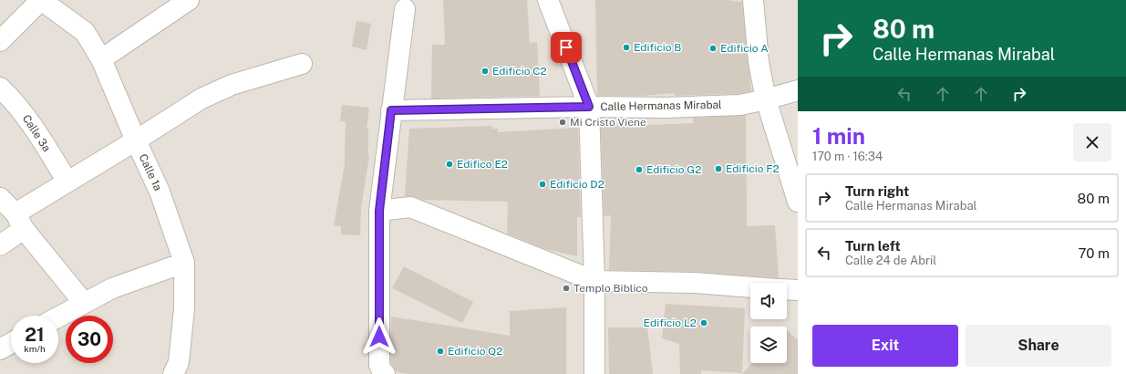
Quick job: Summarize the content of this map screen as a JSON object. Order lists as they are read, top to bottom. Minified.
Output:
{"streets":{"street":["Calle Hermanas Mirabal","Calle 3a","Calle 1a"]},"places":["Edificio B","Edificio A","Edificio C2","Mi Cristo Viene","Edifico E2","Edificio F2","Edificio G2","Edificio D2","Templo Biblico","Edificio L2","Edificio Q2"],"page":{"turn":["80 m","Calle Hermanas Mirabal"],"heading":["1 min","170 m · 16:34"],"list":[{"name":"Turn right","note":"Calle Hermanas Mirabal","value":"80 m"},{"name":"Turn left","note":"Calle 24 de Abril","value":"70 m"}],"speed":"21 km/h","limit":"30","buttons":["Exit","Share"]}}
